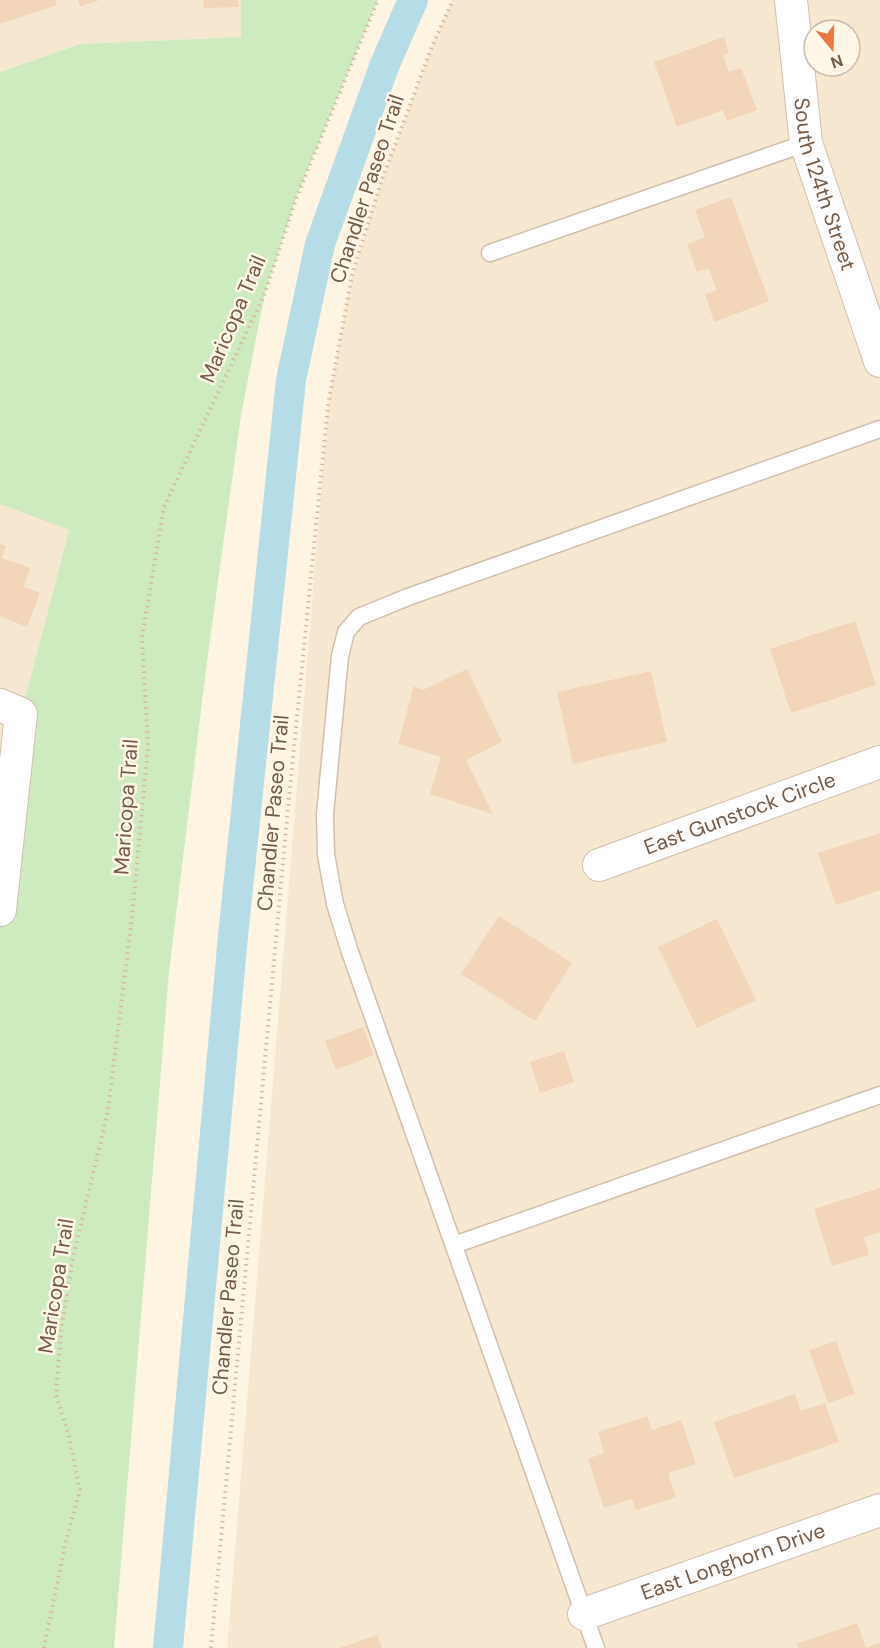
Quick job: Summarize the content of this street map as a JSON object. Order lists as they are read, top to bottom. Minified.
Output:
{"streets":{"street":["South 124th Street","East Gunstock Circle","East Longhorn Drive"],"path":["Chandler Paseo Trail","Maricopa Trail"]},"north":"bottom"}
